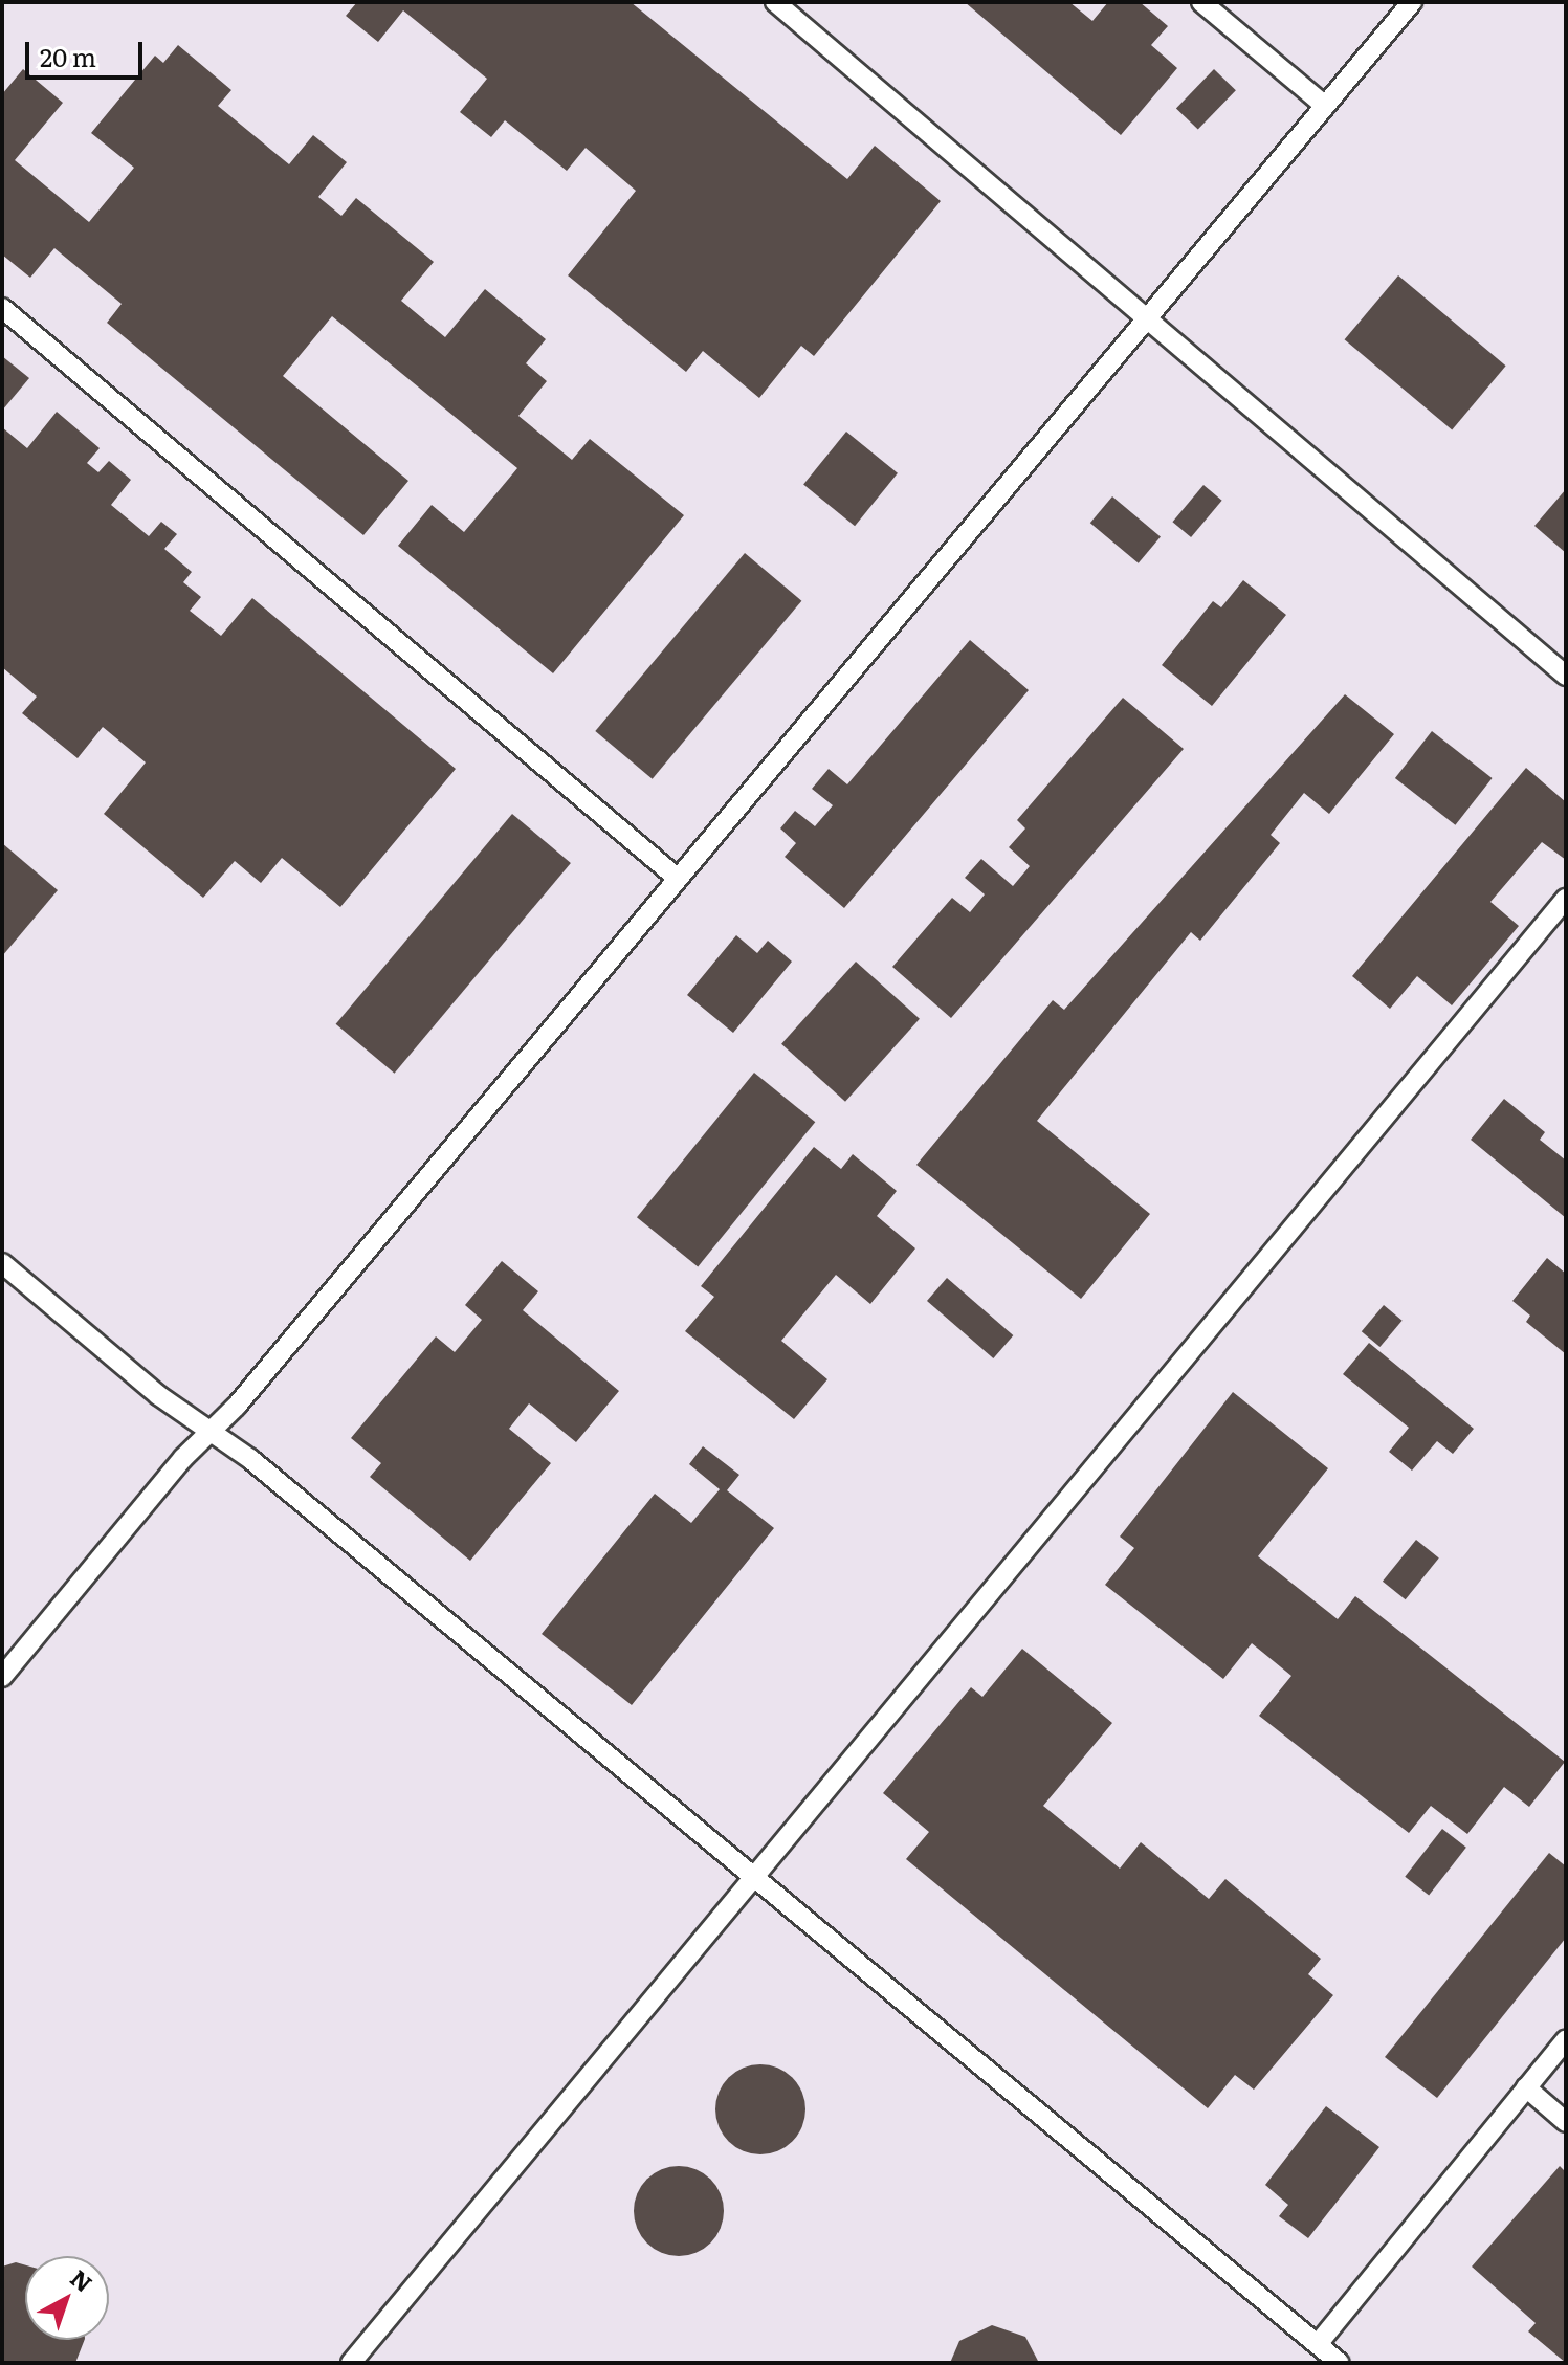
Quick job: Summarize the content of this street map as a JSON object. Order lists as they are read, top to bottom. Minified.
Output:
{"scale_bar":"20 m","north":"top right"}
